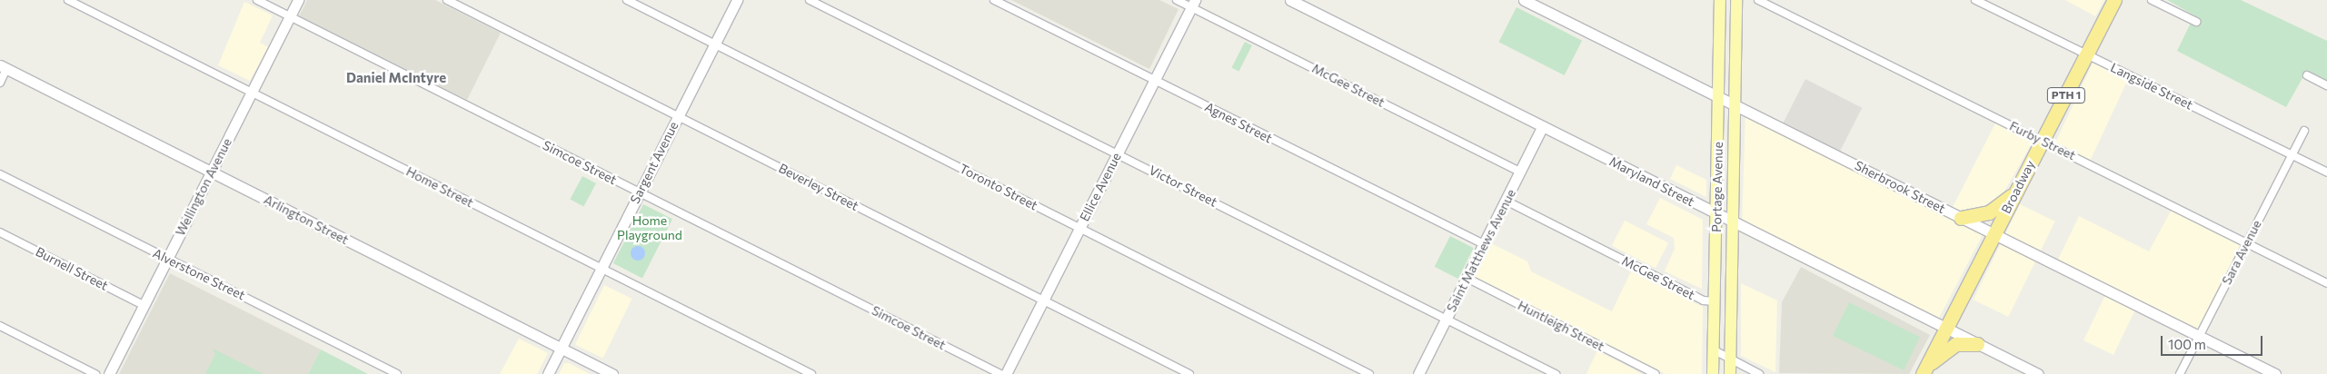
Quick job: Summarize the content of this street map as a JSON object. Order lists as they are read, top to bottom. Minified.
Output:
{"streets":{"highway":["PTH 1","Broadway"],"main road":["Sargent Avenue","Maryland Street","Wellington Avenue","Ellice Avenue","Portage Avenue","Sherbrook Street","Arlington Street","Saint Matthews Avenue"],"street":["McGee Street","Langside Street","Agnes Street","Furby Street","Simcoe Street","Victor Street","Home Street","Beverley Street","Toronto Street","Sara Avenue","Burnell Street","Alverstone Street","Huntleigh Street"]},"crossings":[["McGee Street","Ellice Avenue"],["McGee Street","Portage Avenue"],["McGee Street","Saint Matthews Avenue"],["Langside Street","Broadway"],["Langside Street","Sara Avenue"],["Agnes Street","Ellice Avenue"],["Agnes Street","Saint Matthews Avenue"],["Furby Street","Broadway"],["Furby Street","Sara Avenue"],["Simcoe Street","Sargent Avenue"],["Simcoe Street","Wellington Avenue"],["Sargent Avenue","Home Street"],["Sargent Avenue","Beverley Street"],["Sargent Avenue","Toronto Street"],["Sargent Avenue","Arlington Street"],["Maryland Street","Portage Avenue"],["Maryland Street","Broadway"],["Maryland Street","Saint Matthews Avenue"],["Victor Street","Ellice Avenue"],["Victor Street","Saint Matthews Avenue"],["Wellington Avenue","Home Street"],["Wellington Avenue","Arlington Street"],["Wellington Avenue","Burnell Street"],["Wellington Avenue","Alverstone Street"],["Beverley Street","Ellice Avenue"],["Toronto Street","Ellice Avenue"],["Portage Avenue","Sherbrook Street"],["Sherbrook Street","Broadway"],["Sherbrook Street","Sara Avenue"],["Saint Matthews Avenue","Huntleigh Street"]],"districts":["Daniel McIntyre"],"parks":["Home Playground"],"scale_bar":"100 m"}
